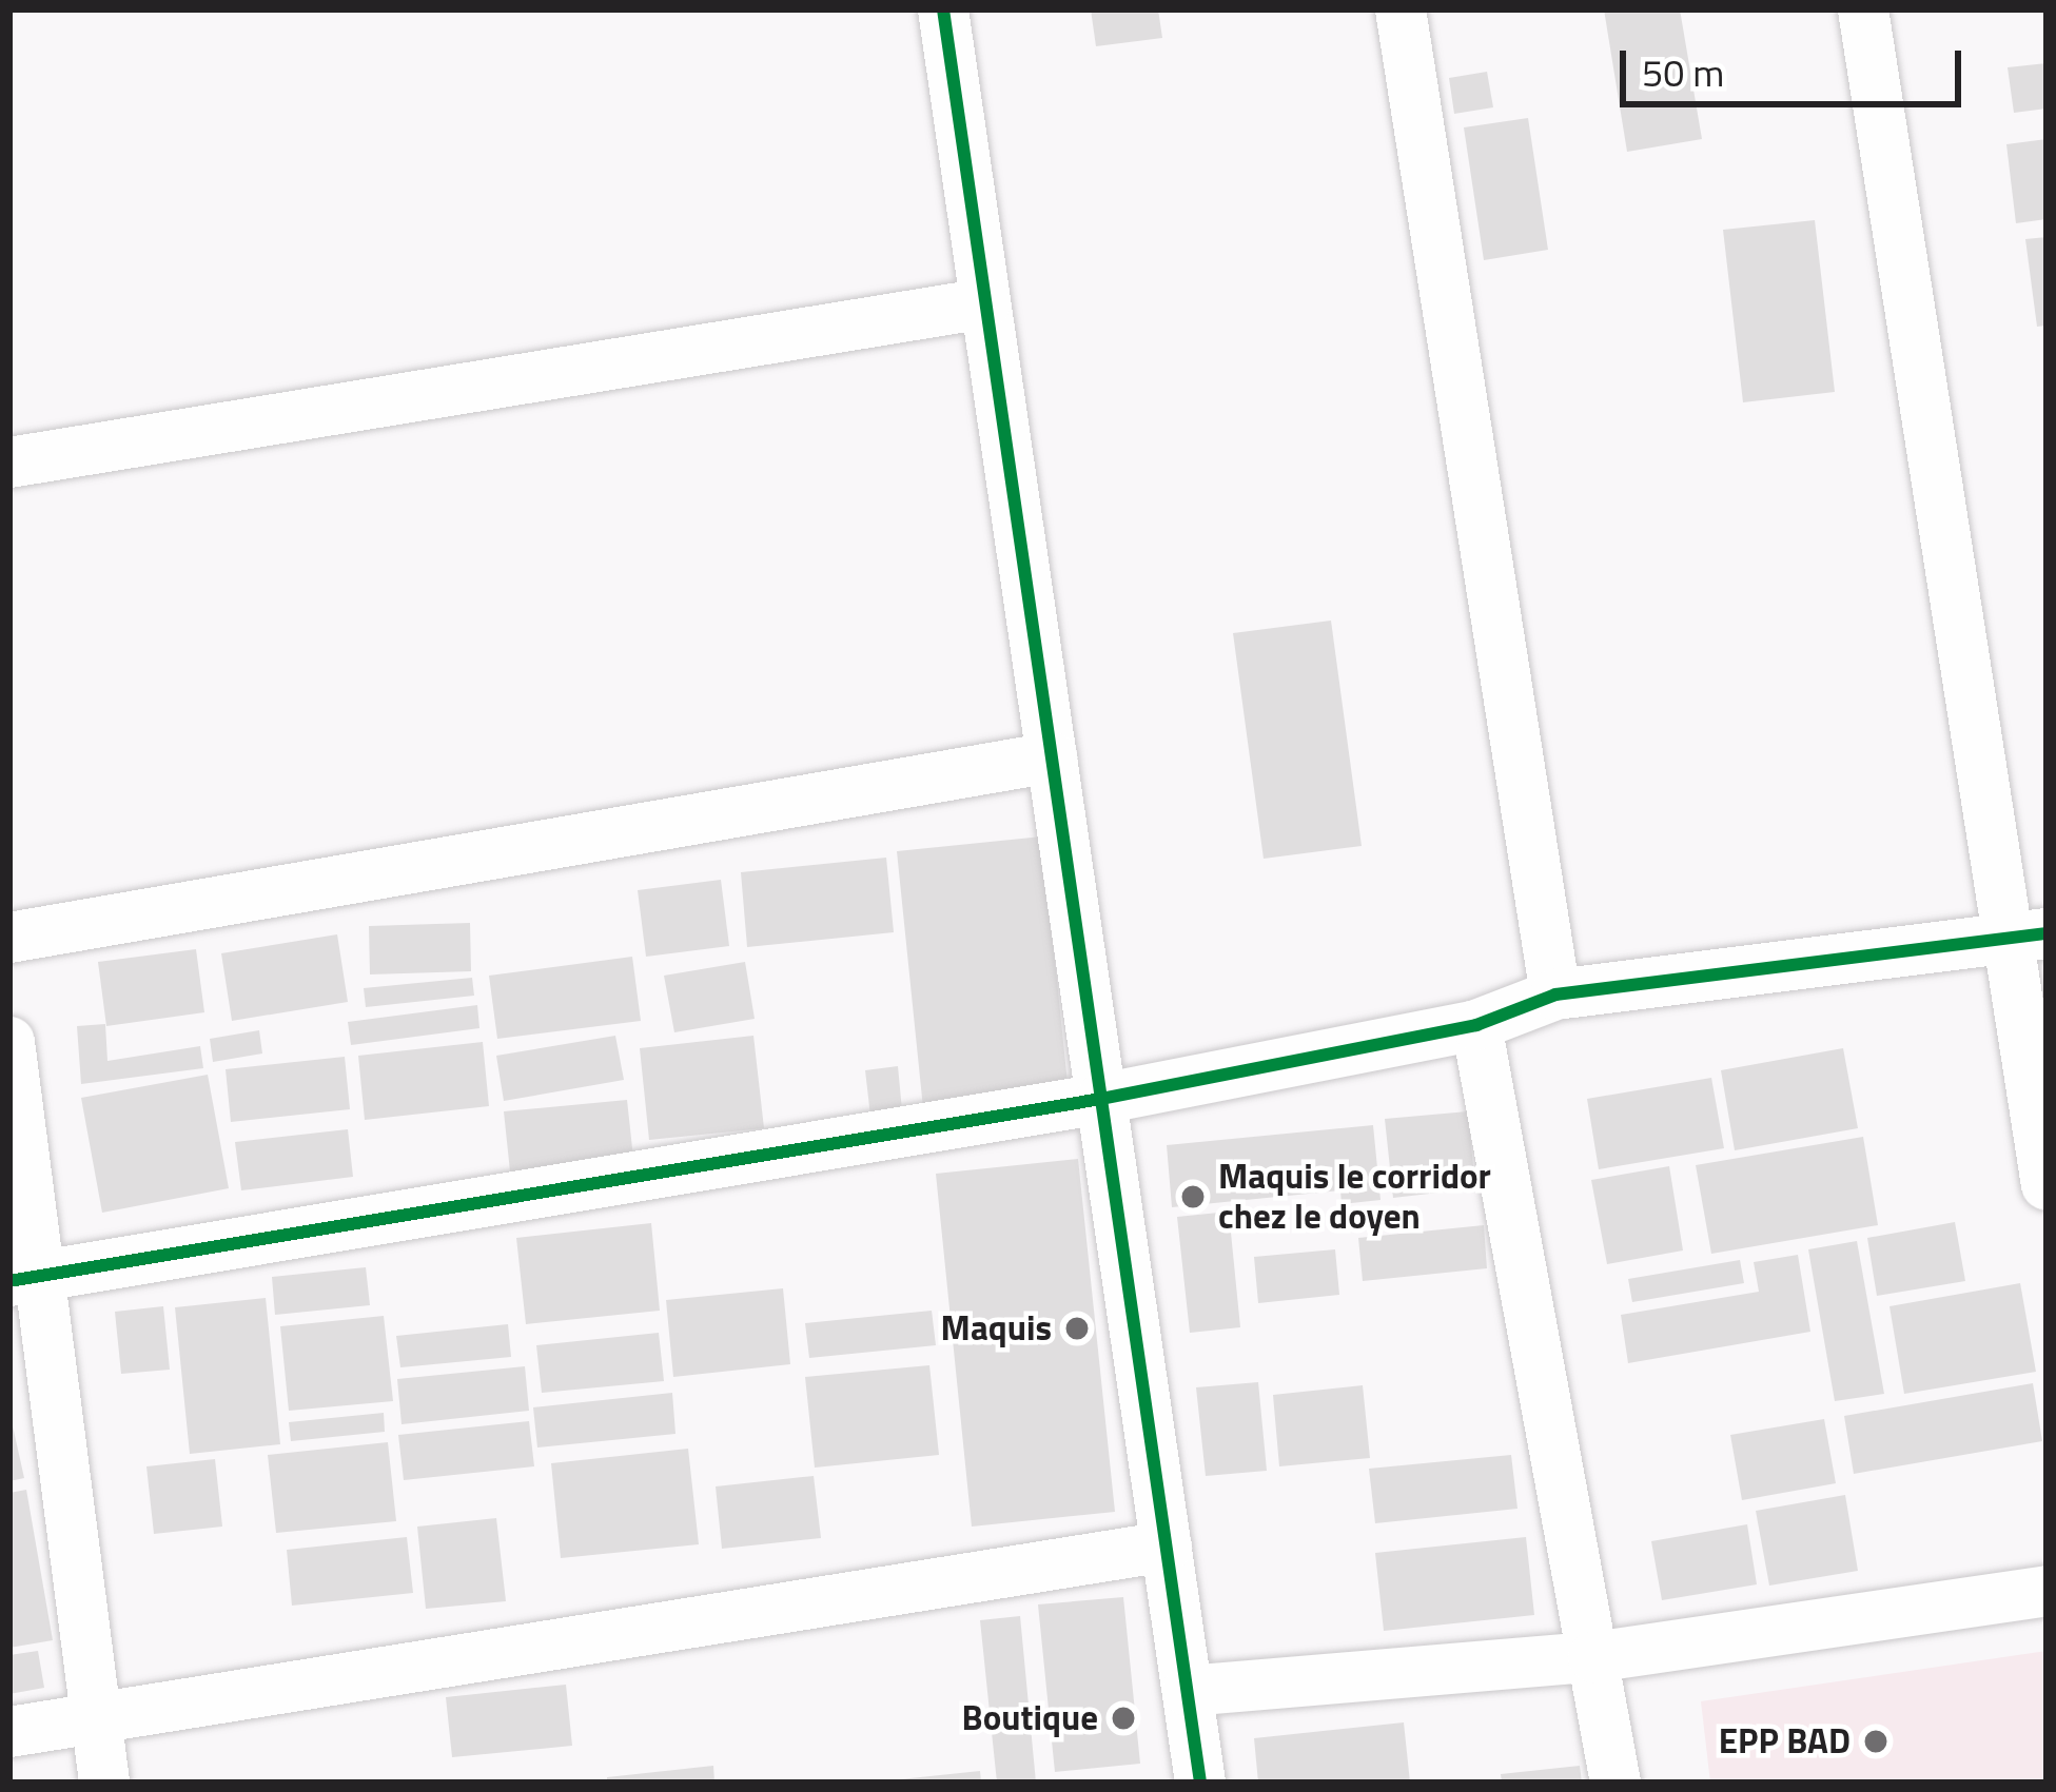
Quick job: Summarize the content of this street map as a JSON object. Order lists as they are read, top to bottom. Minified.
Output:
{"places":["Maquis le corridor chez le doyen","Maquis","Boutique","EPP BAD"],"scale_bar":"50 m"}
